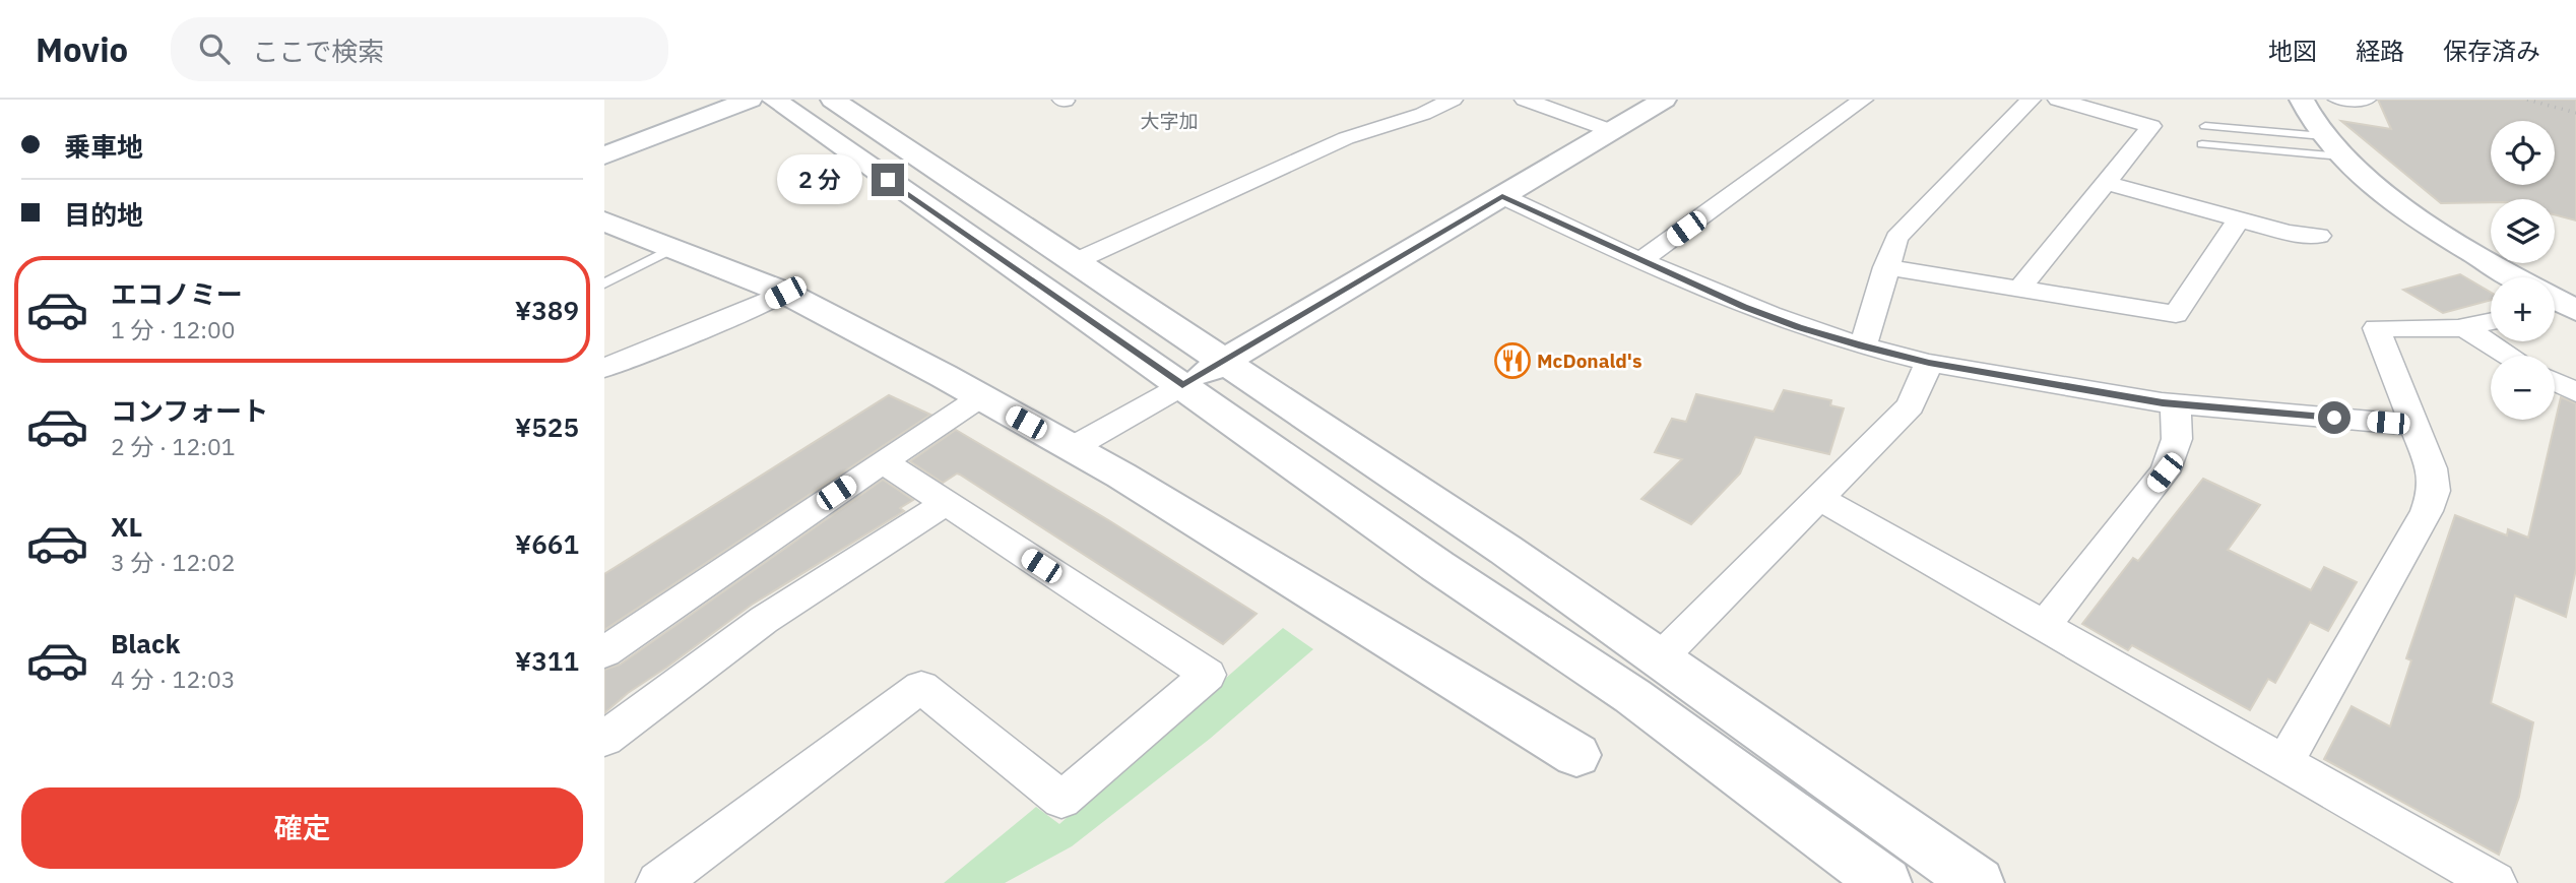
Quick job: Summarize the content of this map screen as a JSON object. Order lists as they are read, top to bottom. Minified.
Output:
{"districts":["大字加"],"places":{"restaurant":["McDonald's"]},"page":{"header":"Movio","search":"ここで検索","nav":["地図","経路","保存済み"],"banner":["乗車地","目的地"],"map_buttons":["+","−"],"bubble":"2 分","list":[{"name":"エコノミー","note":"1 分 · 12:00","value":"¥389"},{"name":"コンフォート","note":"2 分 · 12:01","value":"¥525"},{"name":"XL","note":"3 分 · 12:02","value":"¥661"},{"name":"Black","note":"4 分 · 12:03","value":"¥311"}],"buttons":"確定"}}
